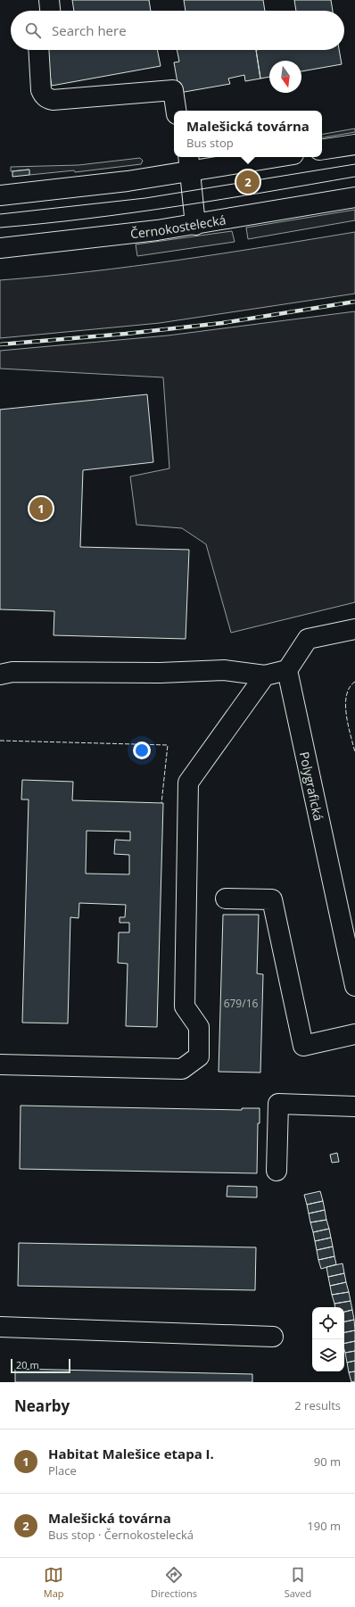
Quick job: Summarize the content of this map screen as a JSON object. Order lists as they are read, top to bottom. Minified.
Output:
{"streets":{"main road":["Černokostelecká","Polygrafická"]},"house_numbers":["679/16"],"scale_bar":"20 m","north":"bottom","page":{"search":"Search here","popup":["Malešická továrna","Bus stop"],"pins":["2","1"],"scale":"20 m","heading":["Nearby","2 results"],"list":[{"mark":"1","name":"Habitat Malešice etapa I.","note":"Place","value":"90 m"},{"mark":"2","name":"Malešická továrna","note":"Bus stop · Černokostelecká","value":"190 m"}],"nav":["Map","Directions","Saved"]}}
